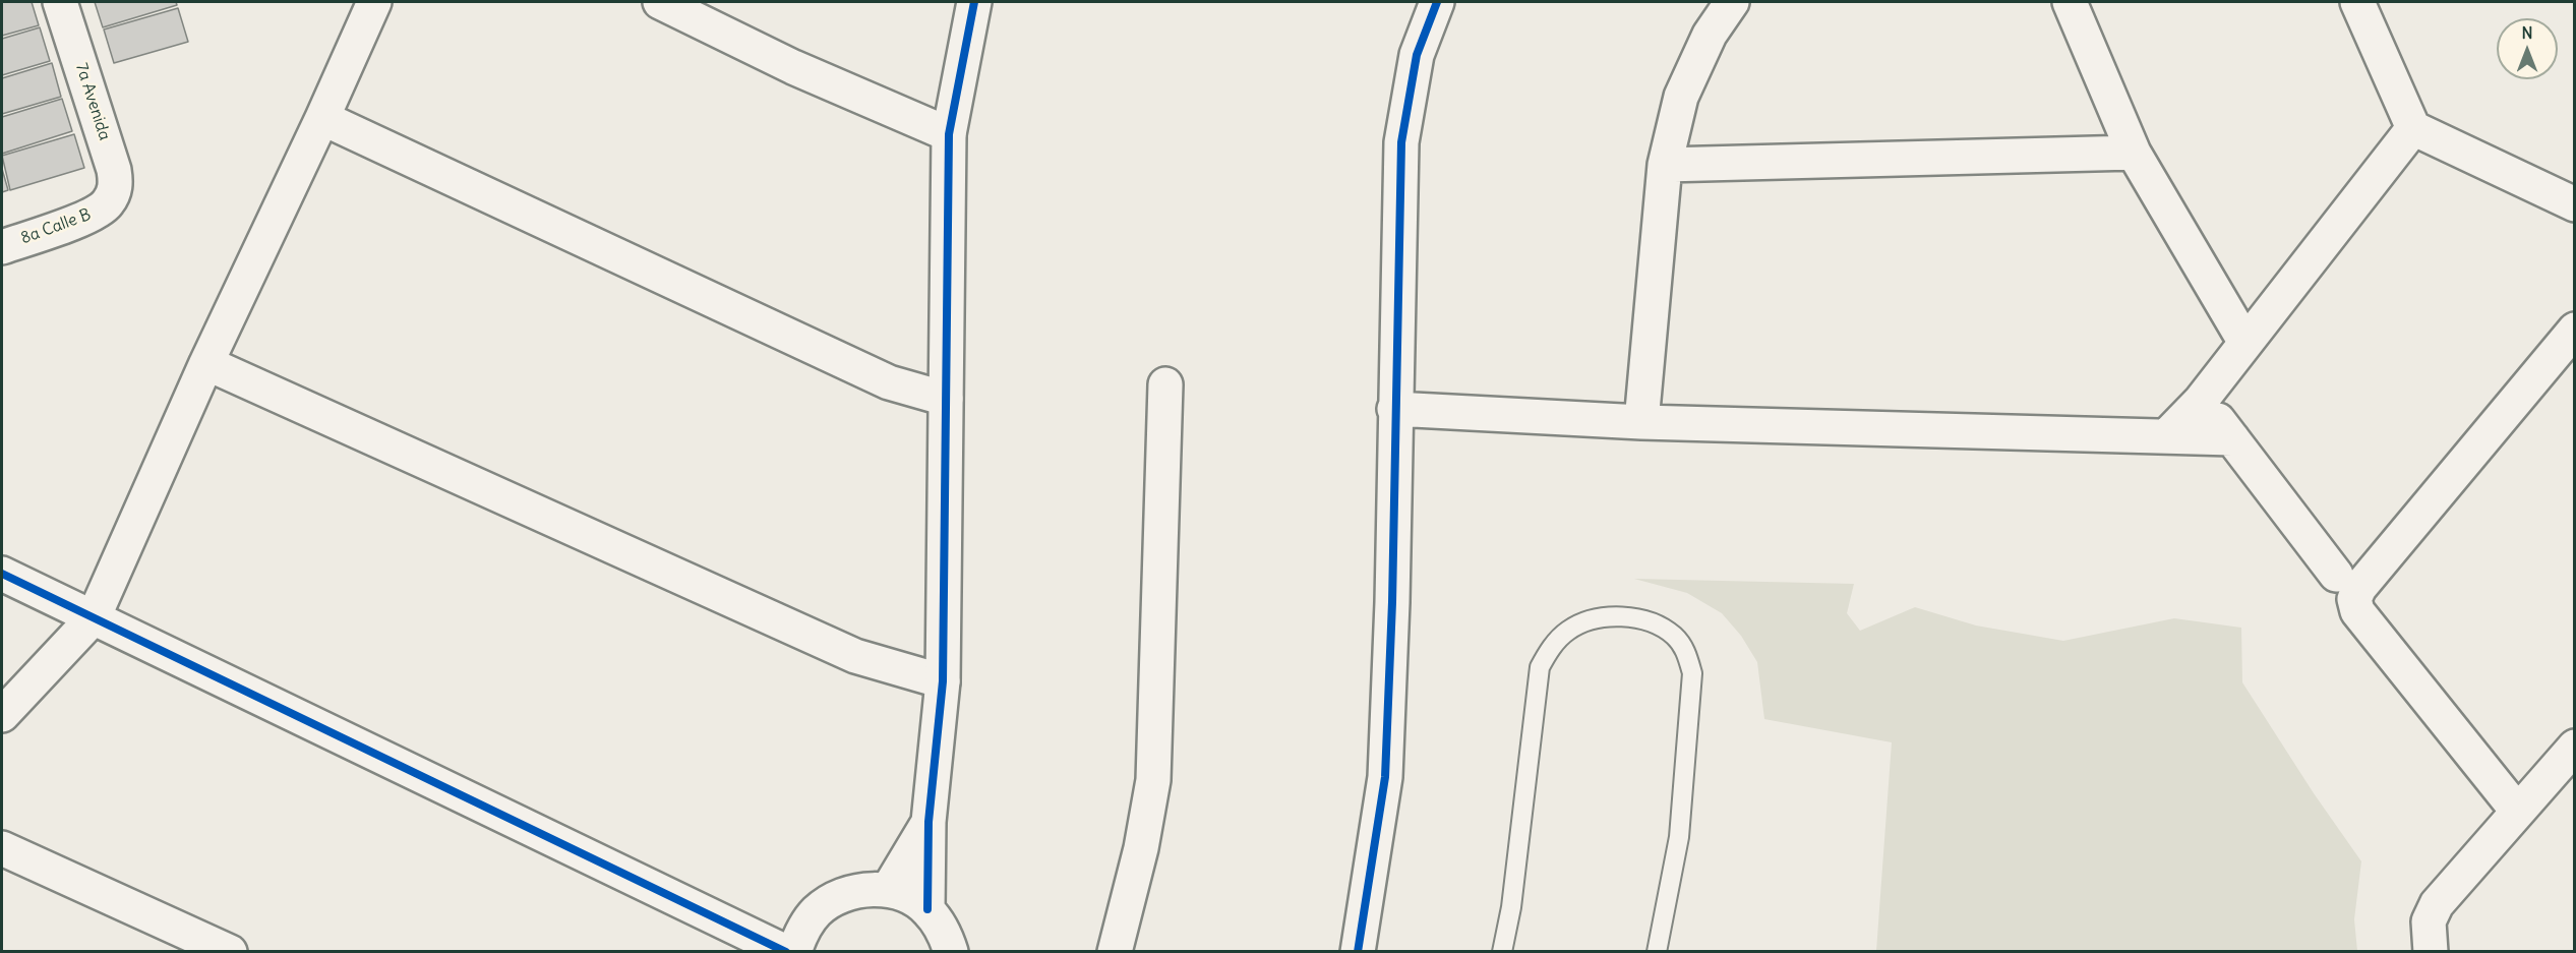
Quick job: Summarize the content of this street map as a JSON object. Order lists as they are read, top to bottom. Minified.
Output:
{"streets":{"street":["7a Avenida","8a Calle B"]},"crossings":[["7a Avenida","8a Calle B"]],"north":"top"}
